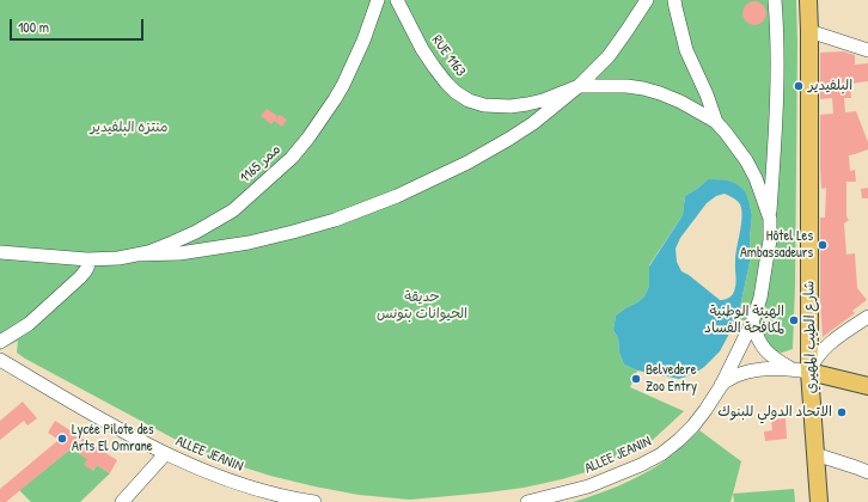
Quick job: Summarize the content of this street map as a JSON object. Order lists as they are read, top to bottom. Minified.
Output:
{"streets":{"main road":["شارع الطيب المهيري"],"street":["RUE 1163","ممر 1165","ALLEE JEANIN"]},"parks":["منتزه البلفيدير","حديقة الحيوانات بتونس"],"places":["البلفيدير","Hôtel Les Ambassadeurs","الهيئة الوطنية لمكافحة الفساد","Belvedere Zoo Entry","الاتحاد الدولي للبنوك","Lycée Pilote des Arts El Omrane"],"scale_bar":"100 m"}
